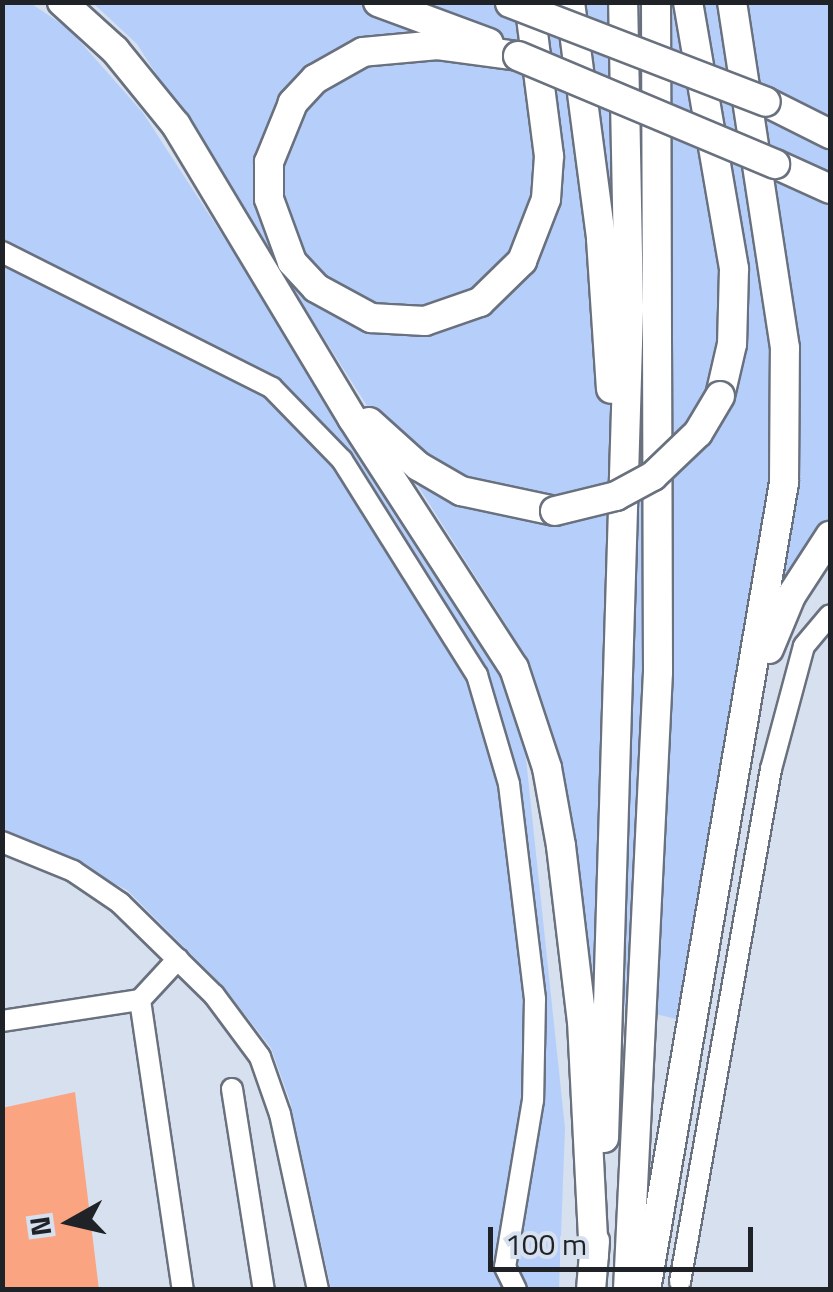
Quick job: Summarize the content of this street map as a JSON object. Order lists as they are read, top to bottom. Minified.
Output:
{"scale_bar":"100 m","north":"left"}
